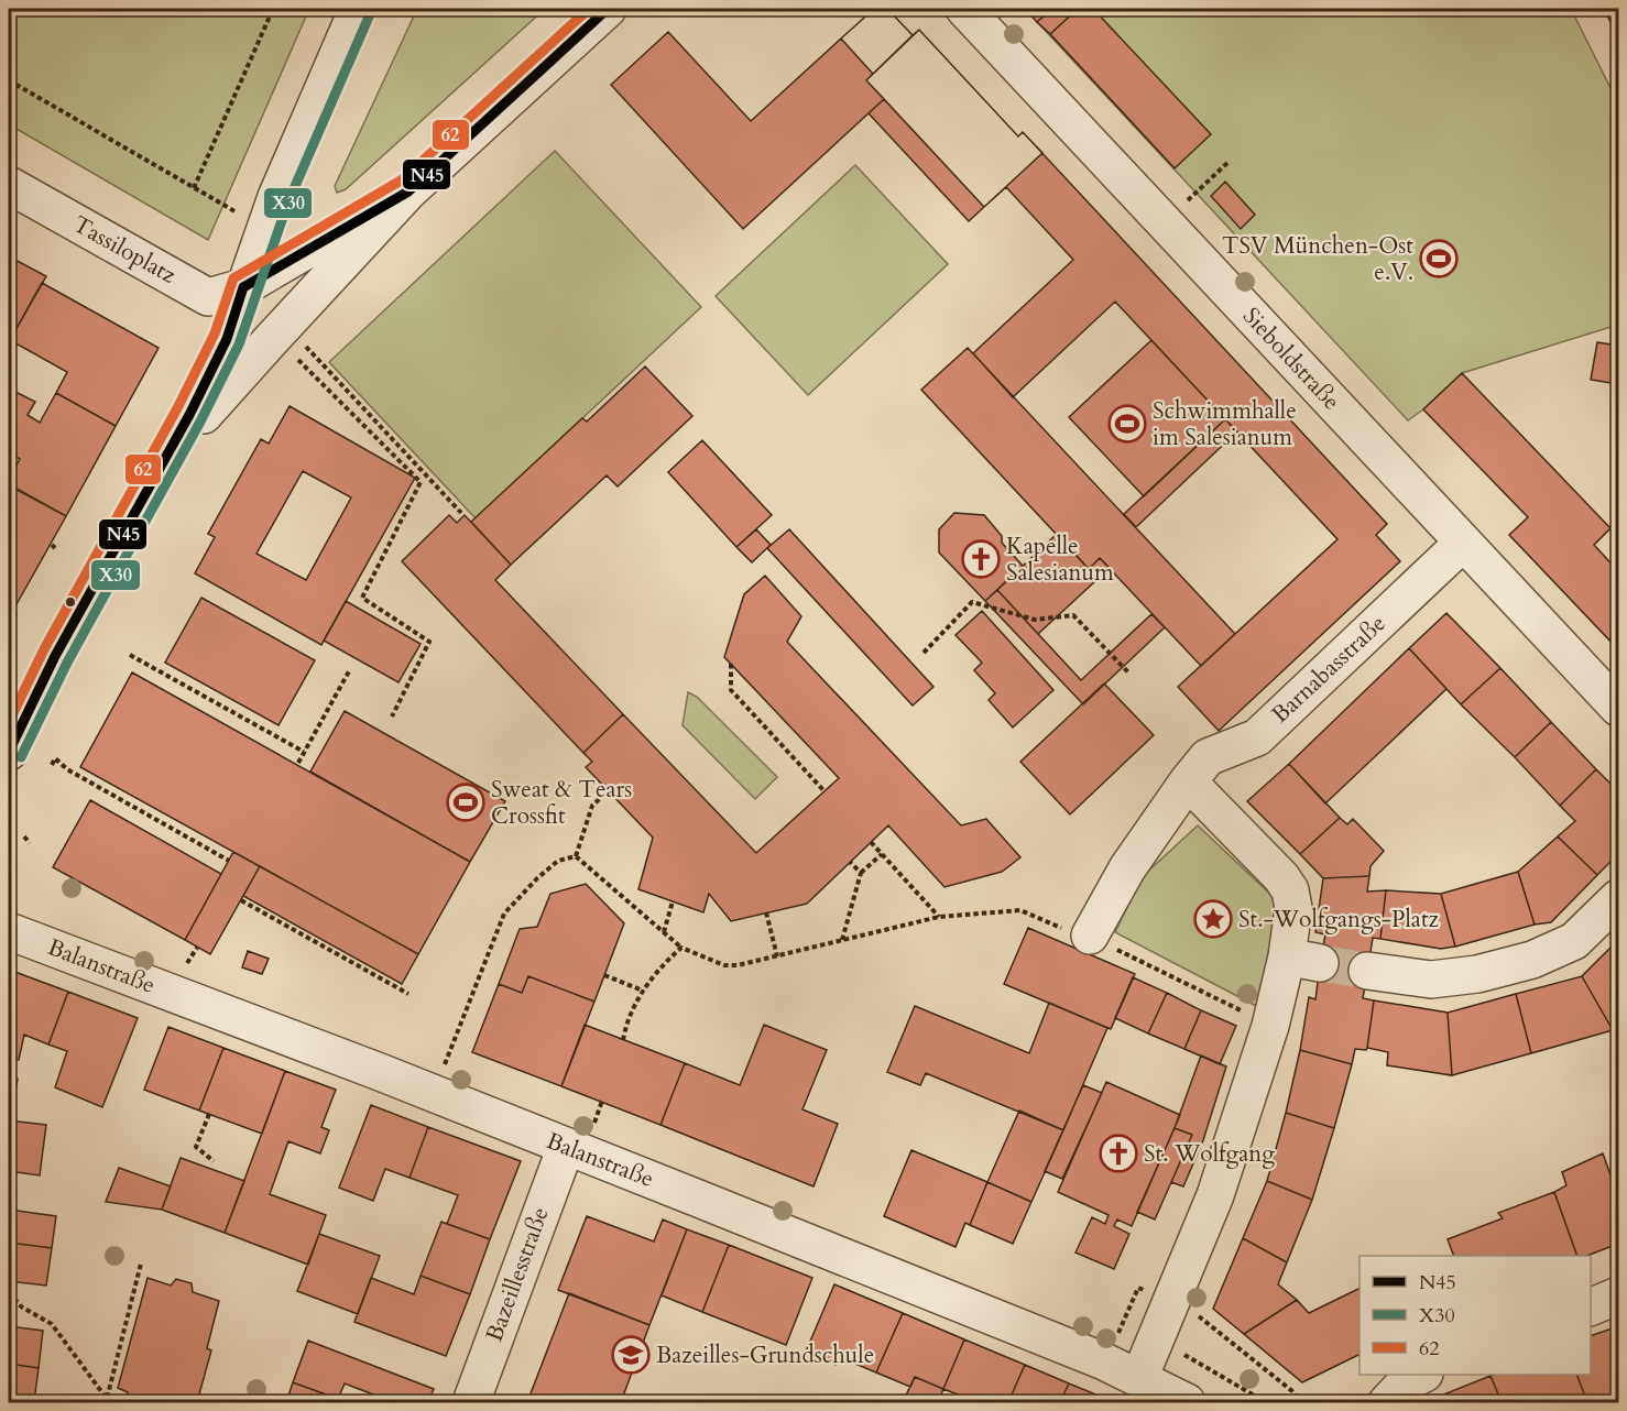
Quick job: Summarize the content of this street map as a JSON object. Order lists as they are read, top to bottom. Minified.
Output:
{"streets":{"street":["Tassiloplatz","Sieboldstraße","Barnabasstraße","Balanstraße","Bazeillesstraße"]},"crossings":[["Sieboldstraße","Barnabasstraße"],["Balanstraße","Bazeillesstraße"]],"places":{"sports":["TSV München-Ost e.V.","Schwimmhalle im Salesianum","Sweat & Tears Crossfit"],"church":["Kapelle Salesianum","St. Wolfgang"],"place":["St.-Wolfgangs-Platz"],"school or university":["Bazeilles-Grundschule"]},"lines":["transit line N45","transit line 62","transit line X30"],"legend":["N45","X30","62"]}
